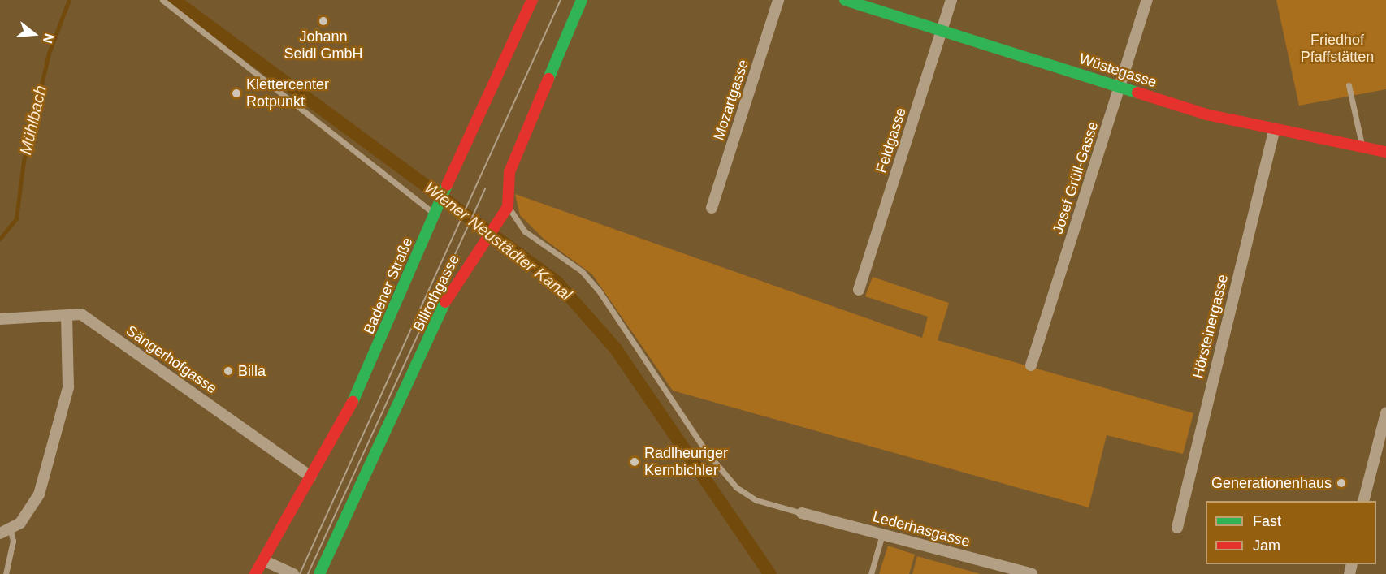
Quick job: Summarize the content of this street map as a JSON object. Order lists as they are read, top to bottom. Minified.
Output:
{"streets":{"street":["Wüstegasse","Mozartgasse","Feldgasse","Josef Grüll-Gasse","Badener Straße","Billrothgasse","Hörsteinergasse","Sängerhofgasse","Lederhasgasse"]},"crossings":[["Wüstegasse","Feldgasse"],["Wüstegasse","Josef Grüll-Gasse"],["Wüstegasse","Hörsteinergasse"],["Badener Straße","Sängerhofgasse"]],"water":["Mühlbach","Wiener Neustädter Kanal"],"parks":["Friedhof Pfaffstätten"],"places":["Johann Seidl GmbH","Klettercenter Rotpunkt","Billa","Radlheuriger Kernbichler","Generationenhaus"],"legend":["Fast","Jam"],"north":"right"}
